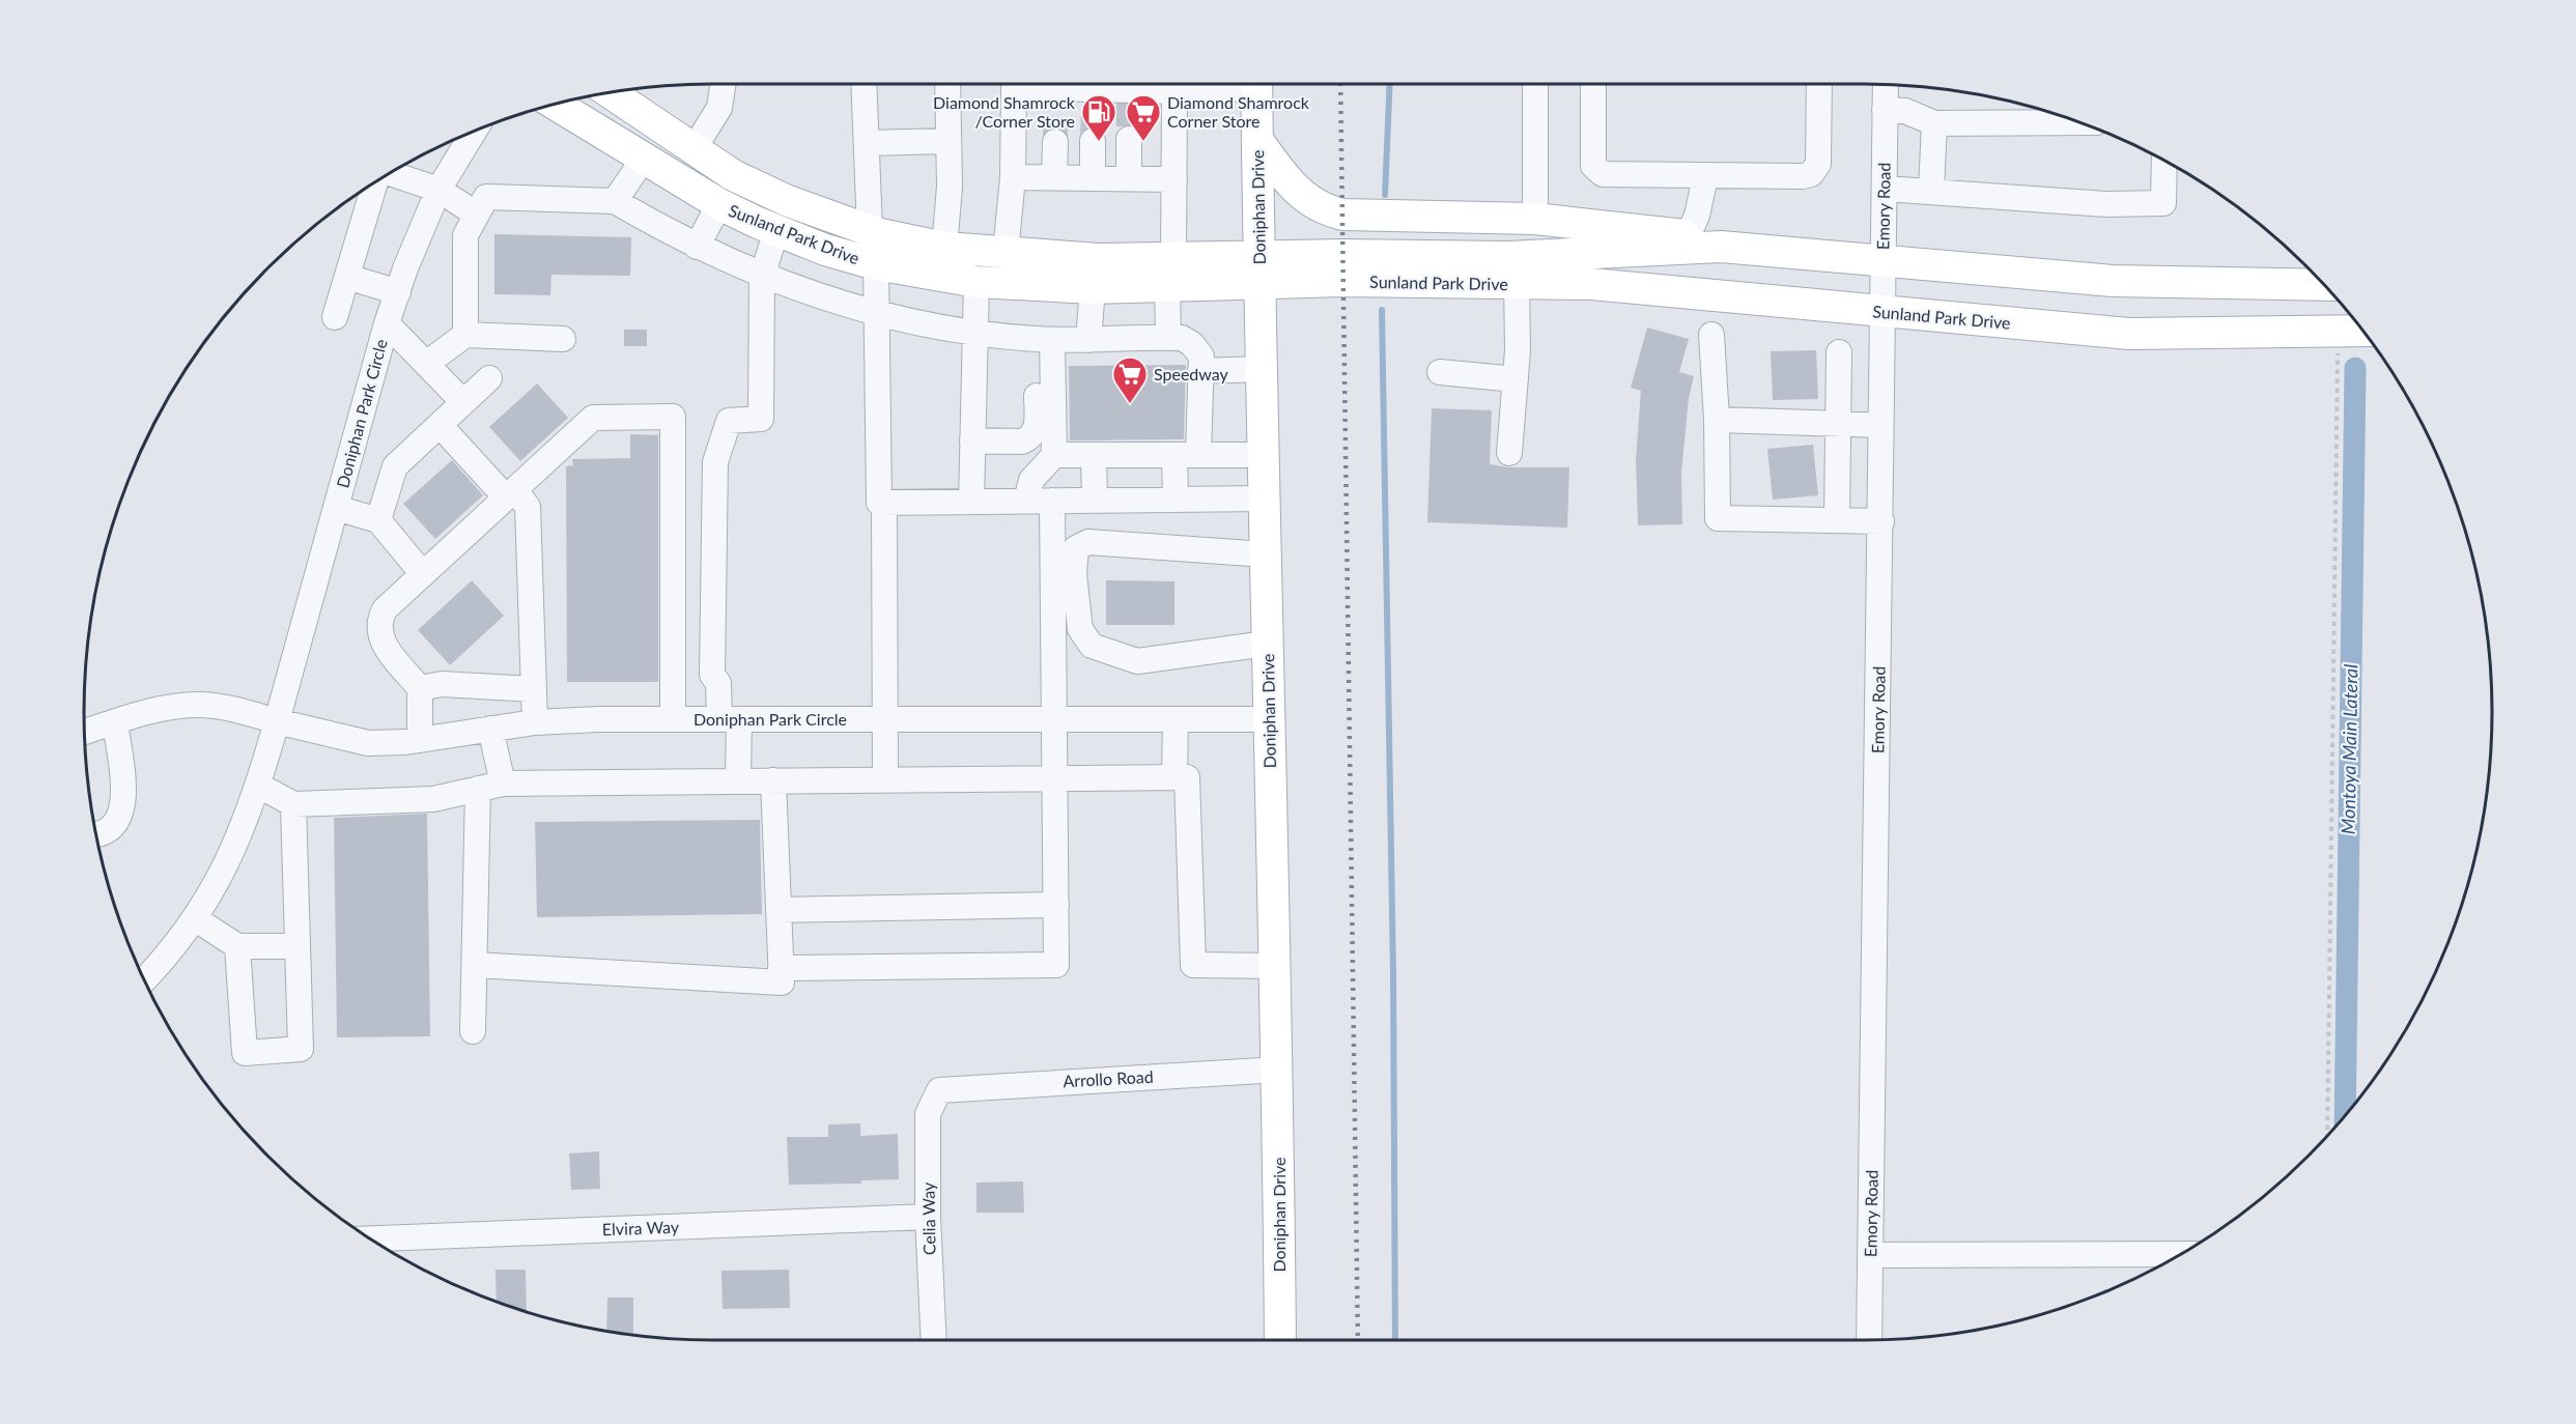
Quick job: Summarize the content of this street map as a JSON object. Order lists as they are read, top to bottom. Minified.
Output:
{"streets":{"main road":["Doniphan Drive","Sunland Park Drive"],"street":["Emory Road","Doniphan Park Circle","Arrollo Road","Celia Way","Elvira Way"]},"crossings":[["Emory Road","Sunland Park Drive"],["Doniphan Drive","Sunland Park Drive"],["Doniphan Drive","Doniphan Park Circle"],["Doniphan Drive","Arrollo Road"],["Arrollo Road","Celia Way"],["Celia Way","Elvira Way"]],"water":["Montoya Main Lateral"],"places":{"fuel station":["Diamond Shamrock /Corner Store"],"supermarket":["Diamond Shamrock Corner Store","Speedway"]}}
